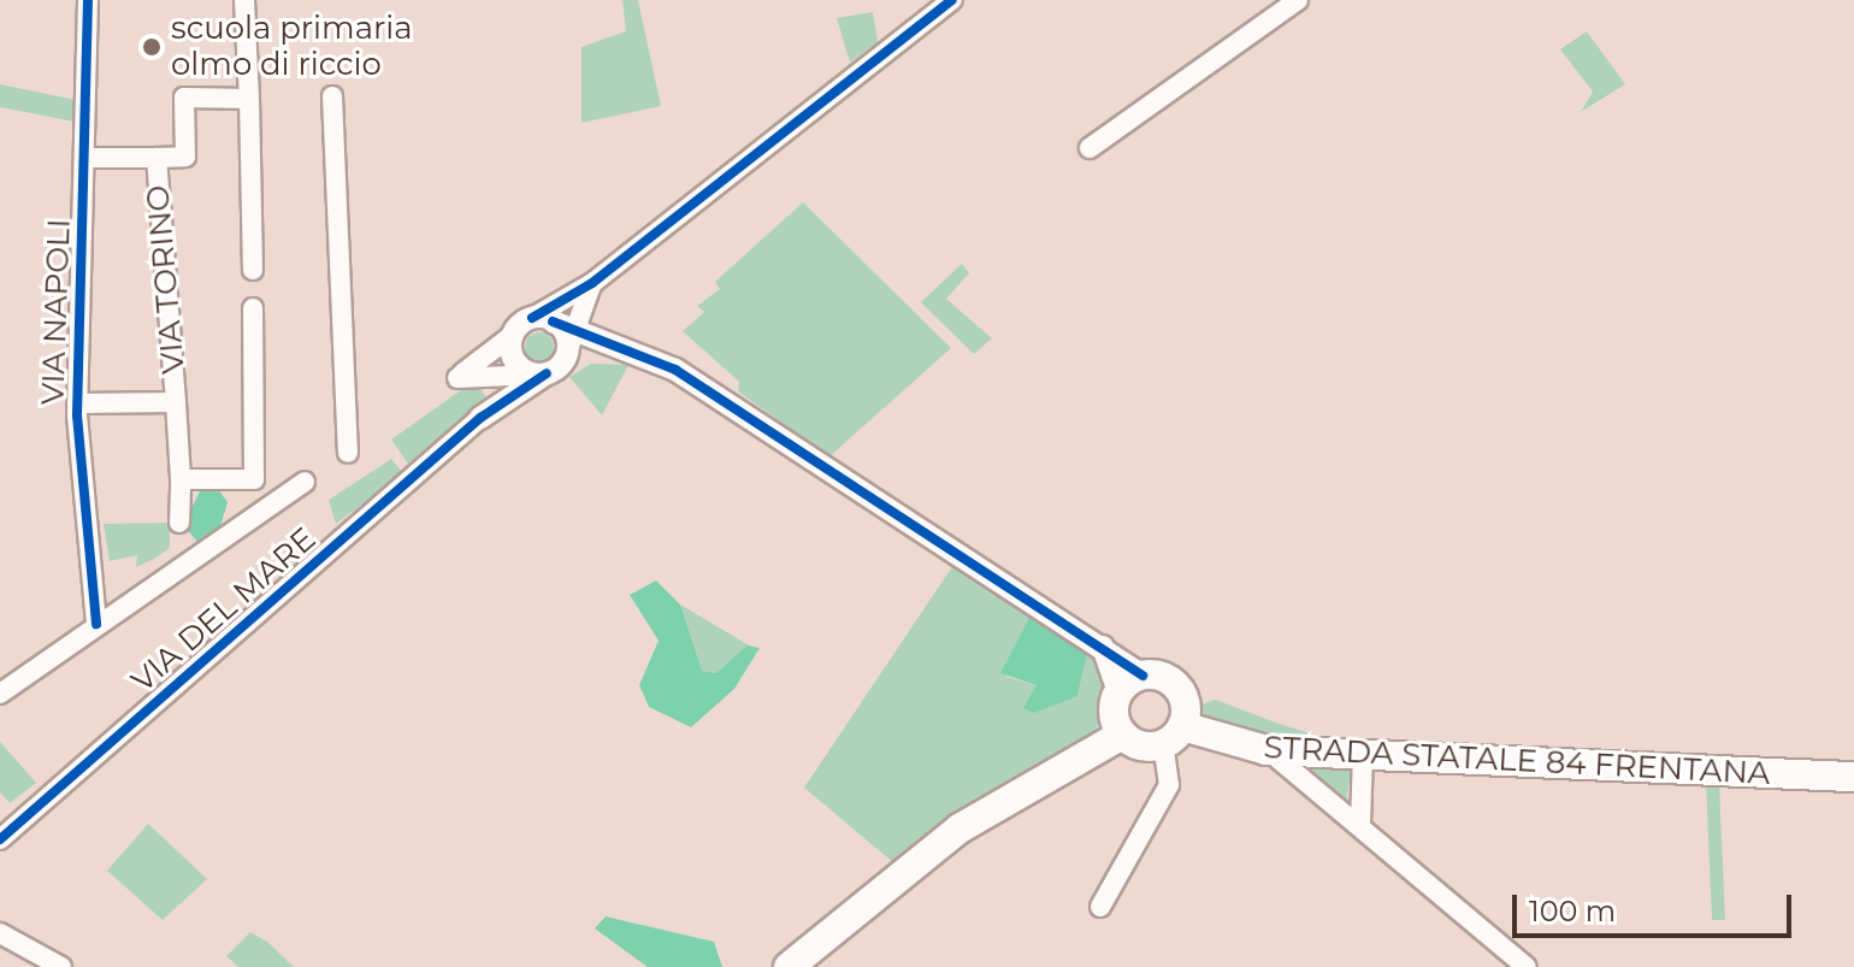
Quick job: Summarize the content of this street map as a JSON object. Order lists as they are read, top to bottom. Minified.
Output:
{"streets":{"main road":["STRADA STATALE 84 FRENTANA"],"street":["VIA TORINO","VIA NAPOLI","VIA DEL MARE"]},"crossings":[["VIA TORINO","VIA NAPOLI"]],"places":["scuola primaria olmo di riccio"],"scale_bar":"100 m"}
